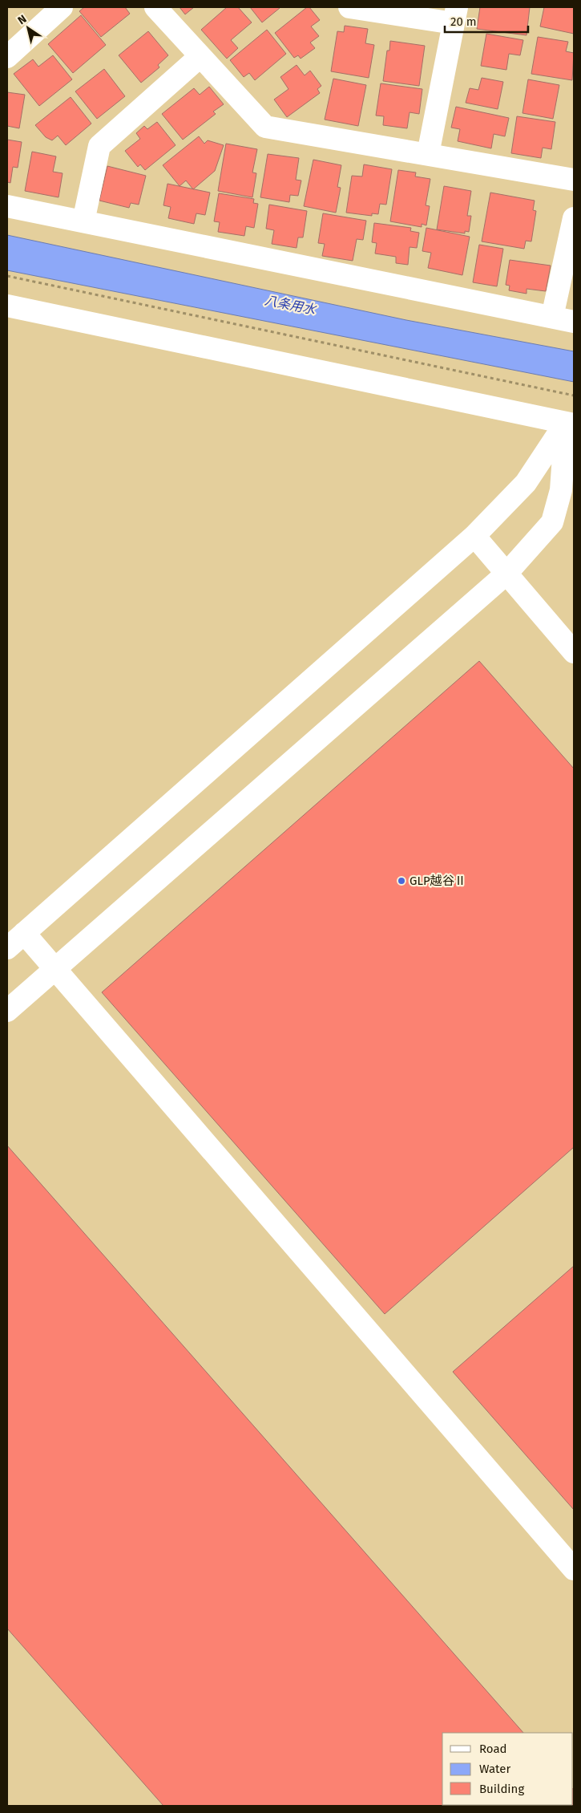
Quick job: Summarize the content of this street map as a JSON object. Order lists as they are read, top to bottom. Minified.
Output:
{"water":["八条用水"],"places":["GLP越谷Ⅱ"],"legend":["Road","Water","Building"],"scale_bar":"20 m","north":"top left"}
